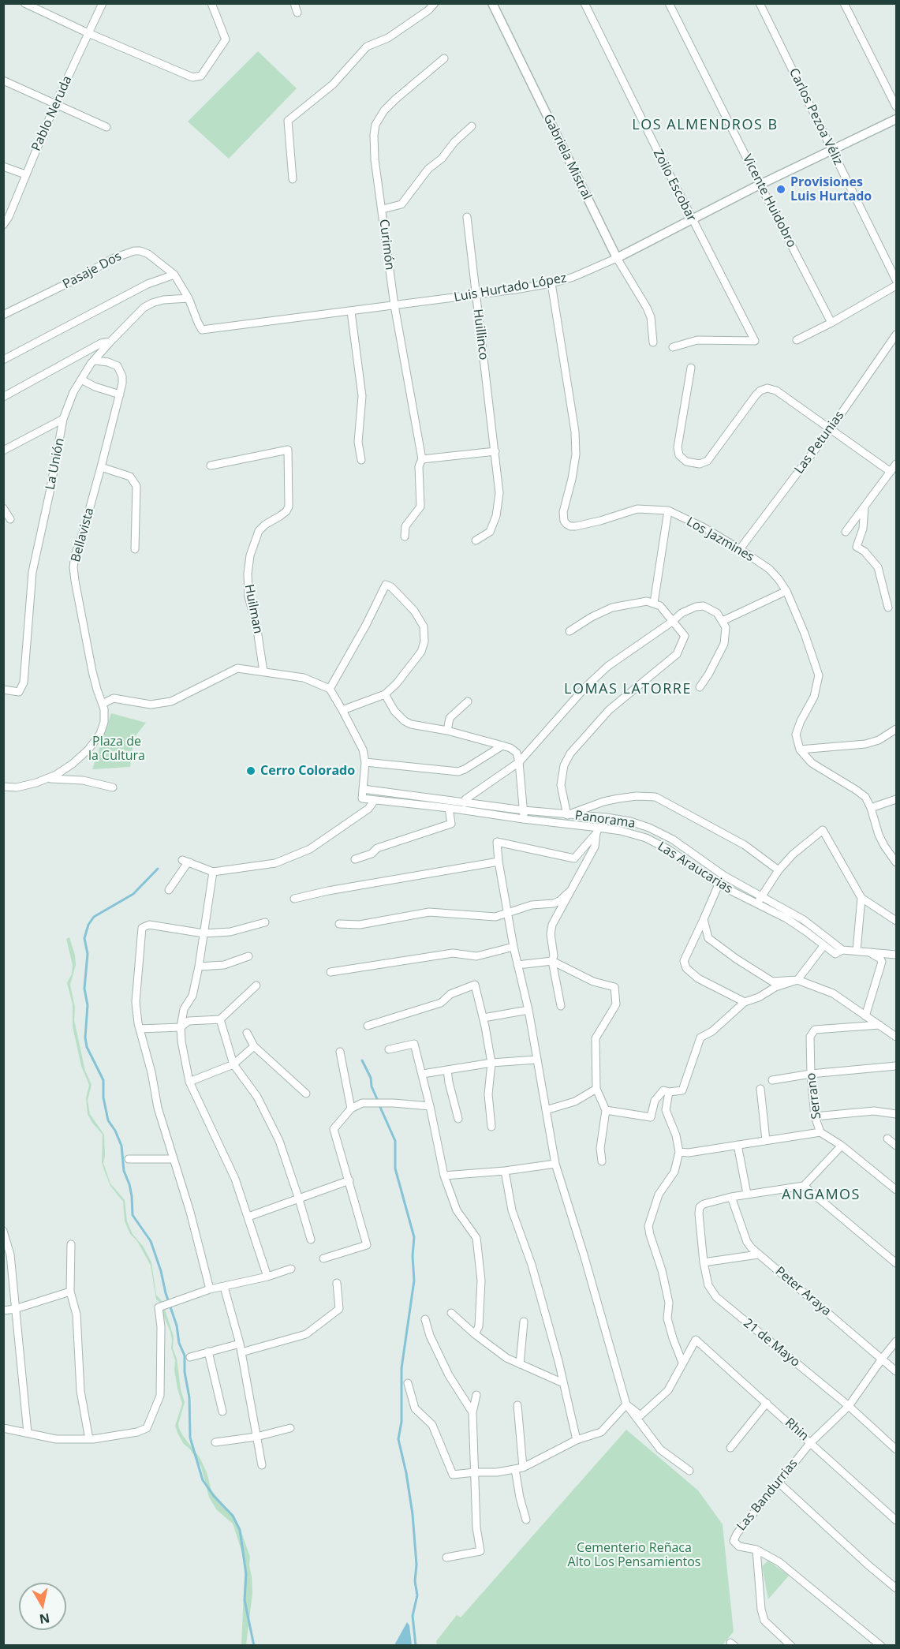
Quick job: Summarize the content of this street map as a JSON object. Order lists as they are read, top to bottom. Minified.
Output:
{"streets":{"street":["Pablo Neruda","Carlos Pezoa Véliz","Gabriela Mistral","Zoilo Escobar","Vicente Huidobro","Curimón","Pasaje Dos","Luis Hurtado López","Huillinco","Las Petunias","La Unión","Bellavista","Los Jazmines","Huilman","Panorama","Las Araucarias","Serrano","Peter Araya","21 de Mayo","Rhin","Las Bandurrias"]},"crossings":[["Carlos Pezoa Véliz","Luis Hurtado López"],["Gabriela Mistral","Luis Hurtado López"],["Zoilo Escobar","Luis Hurtado López"],["Vicente Huidobro","Luis Hurtado López"],["Curimón","Luis Hurtado López"],["Pasaje Dos","Luis Hurtado López"],["Pasaje Dos","La Unión"],["Luis Hurtado López","Huillinco"],["Luis Hurtado López","Los Jazmines"],["Las Petunias","Los Jazmines"],["La Unión","Bellavista"],["Panorama","Las Araucarias"],["Peter Araya","21 de Mayo"],["Peter Araya","Las Bandurrias"],["21 de Mayo","Las Bandurrias"],["Rhin","Las Bandurrias"]],"districts":["LOS ALMENDROS B","LOMAS LATORRE","ANGAMOS"],"parks":["Plaza de la Cultura","Cementerio Reñaca Alto Los Pensamientos"],"places":["Provisiones Luis Hurtado","Cerro Colorado"],"north":"bottom"}
